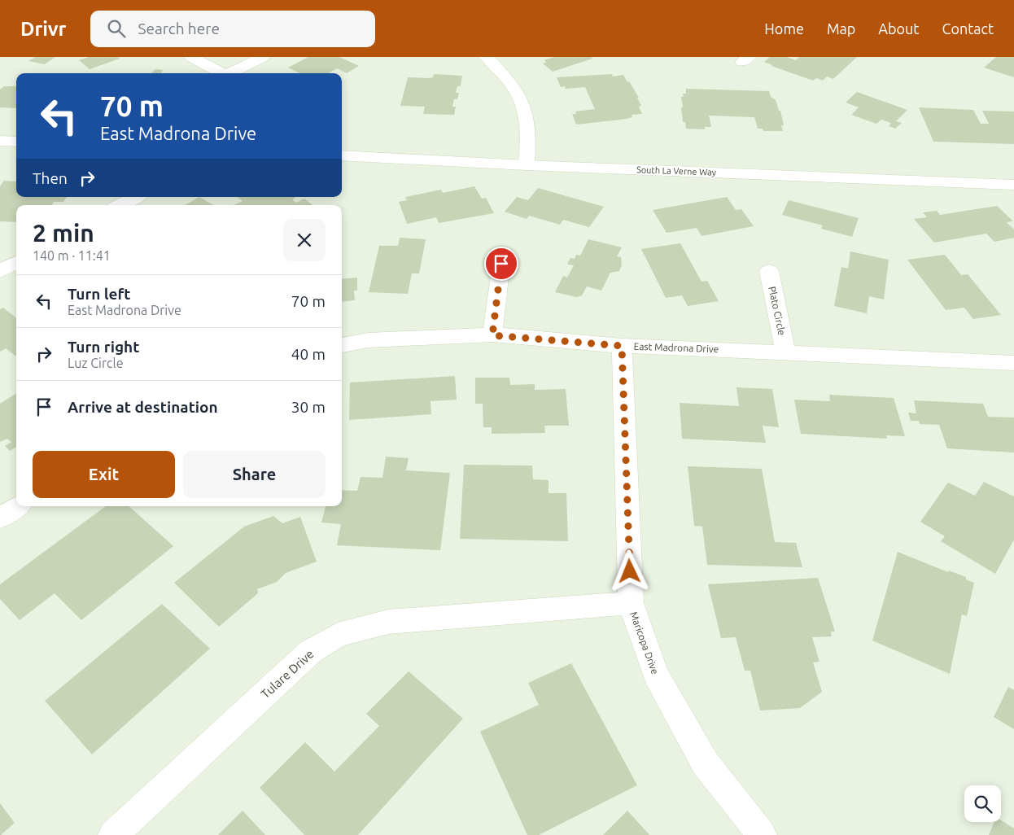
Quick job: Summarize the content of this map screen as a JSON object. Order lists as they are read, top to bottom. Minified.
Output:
{"streets":{"street":["South La Verne Way","Plato Circle","East Madrona Drive","Maricopa Drive","Tulare Drive"]},"crossings":[["Plato Circle","East Madrona Drive"],["East Madrona Drive","Maricopa Drive"],["Maricopa Drive","Tulare Drive"]],"page":{"header":"Drivr","search":"Search here","nav":["Home","Map","About","Contact"],"turn":["70 m","East Madrona Drive"],"then":"Then","heading":["2 min","140 m · 11:41"],"list":[{"name":"Turn left","note":"East Madrona Drive","value":"70 m"},{"name":"Turn right","note":"Luz Circle","value":"40 m"},{"name":"Arrive at destination","value":"30 m"}],"buttons":["Exit","Share"]}}
